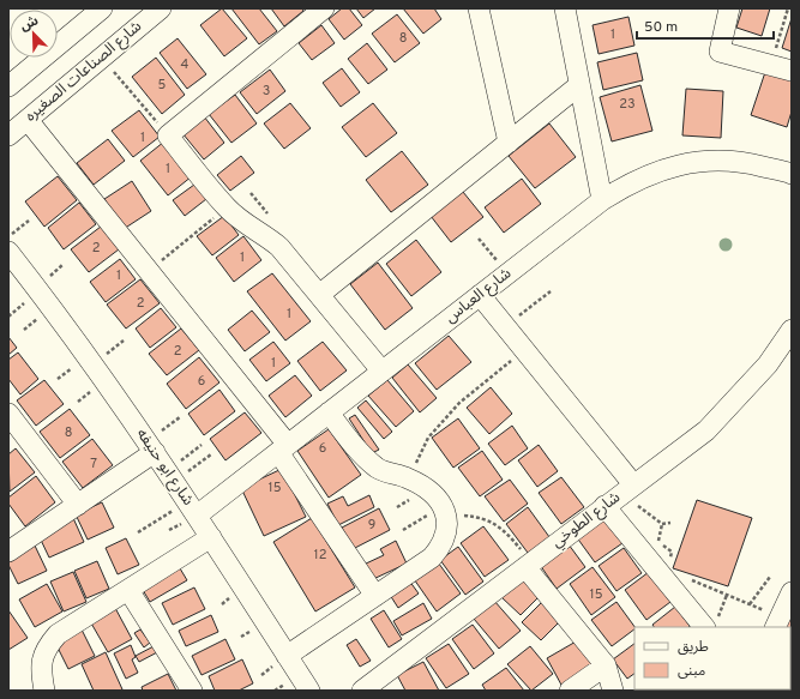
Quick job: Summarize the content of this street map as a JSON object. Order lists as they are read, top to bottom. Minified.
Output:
{"streets":{"street":["شارع الصناعات الصغيره","شارع العباس","شارع ابو حنيفه","شارع الطوخي"]},"crossings":[["شارع العباس","شارع ابو حنيفه"]],"house_numbers":["1","8","4","5","3","23","1","1","2","1","1","2","1","2","1","6","8","6","7","15","9","12","15"],"legend":["طريق","مبنى"],"scale_bar":"50 m","north":"top left"}
